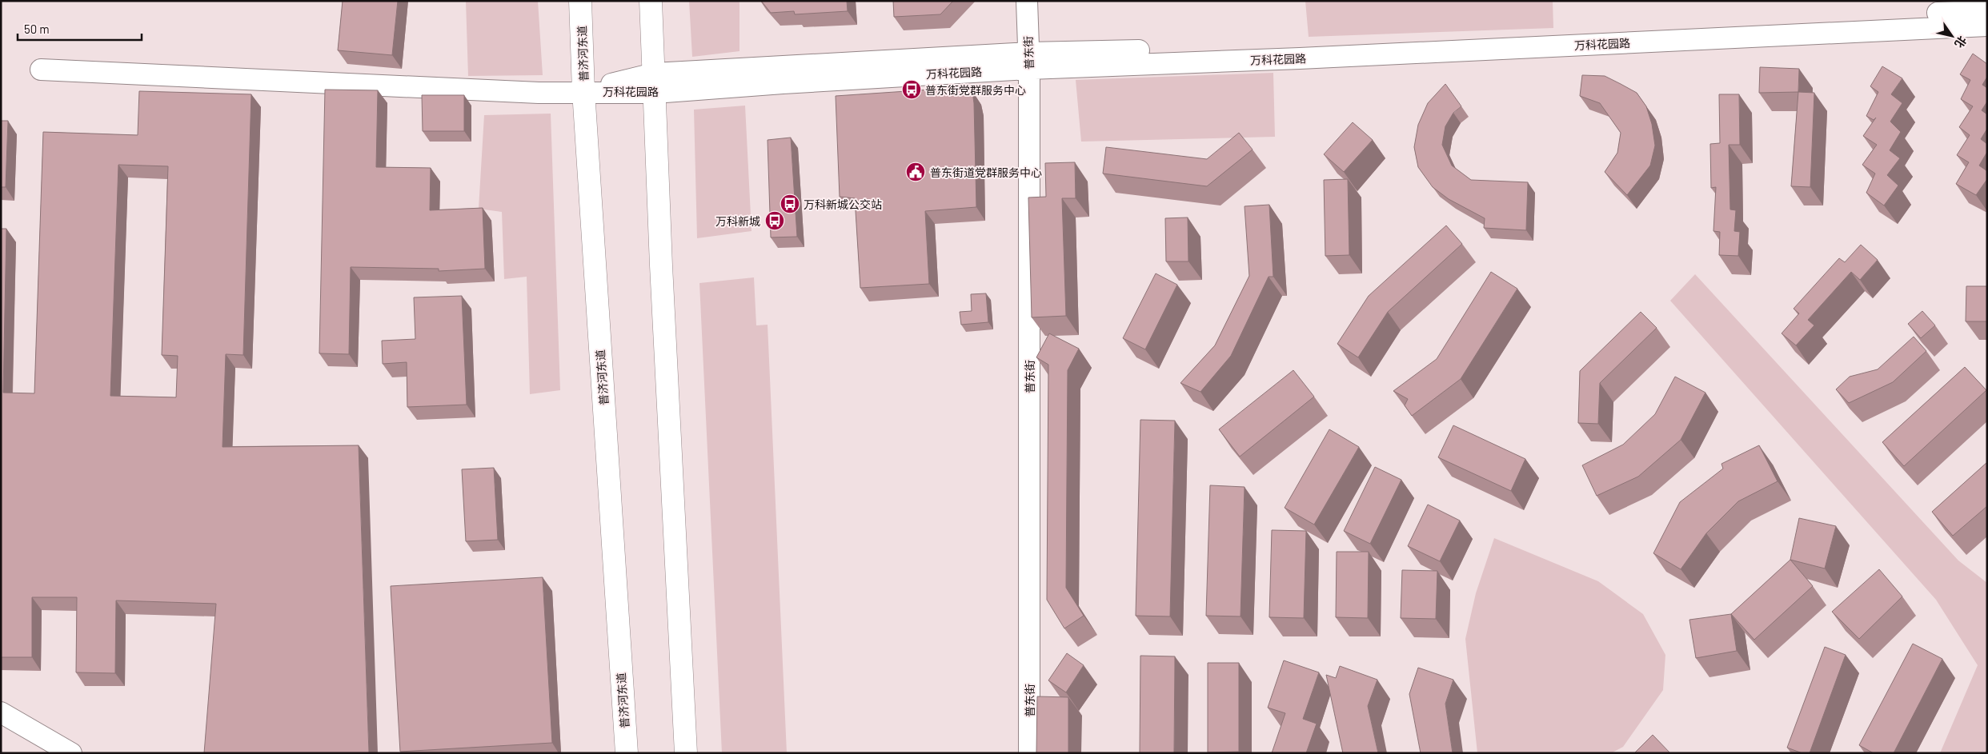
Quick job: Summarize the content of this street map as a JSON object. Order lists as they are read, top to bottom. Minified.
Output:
{"streets":{"main road":["普济河东道"],"street":["万科花园路","普东街"]},"crossings":[["万科花园路","普东街"],["万科花园路","普济河东道"]],"places":{"bus stop":["普东街党群服务中心","万科新城公交站","万科新城"],"public building":["普东街道党群服务中心"]},"scale_bar":"50 m","north":"bottom right"}
